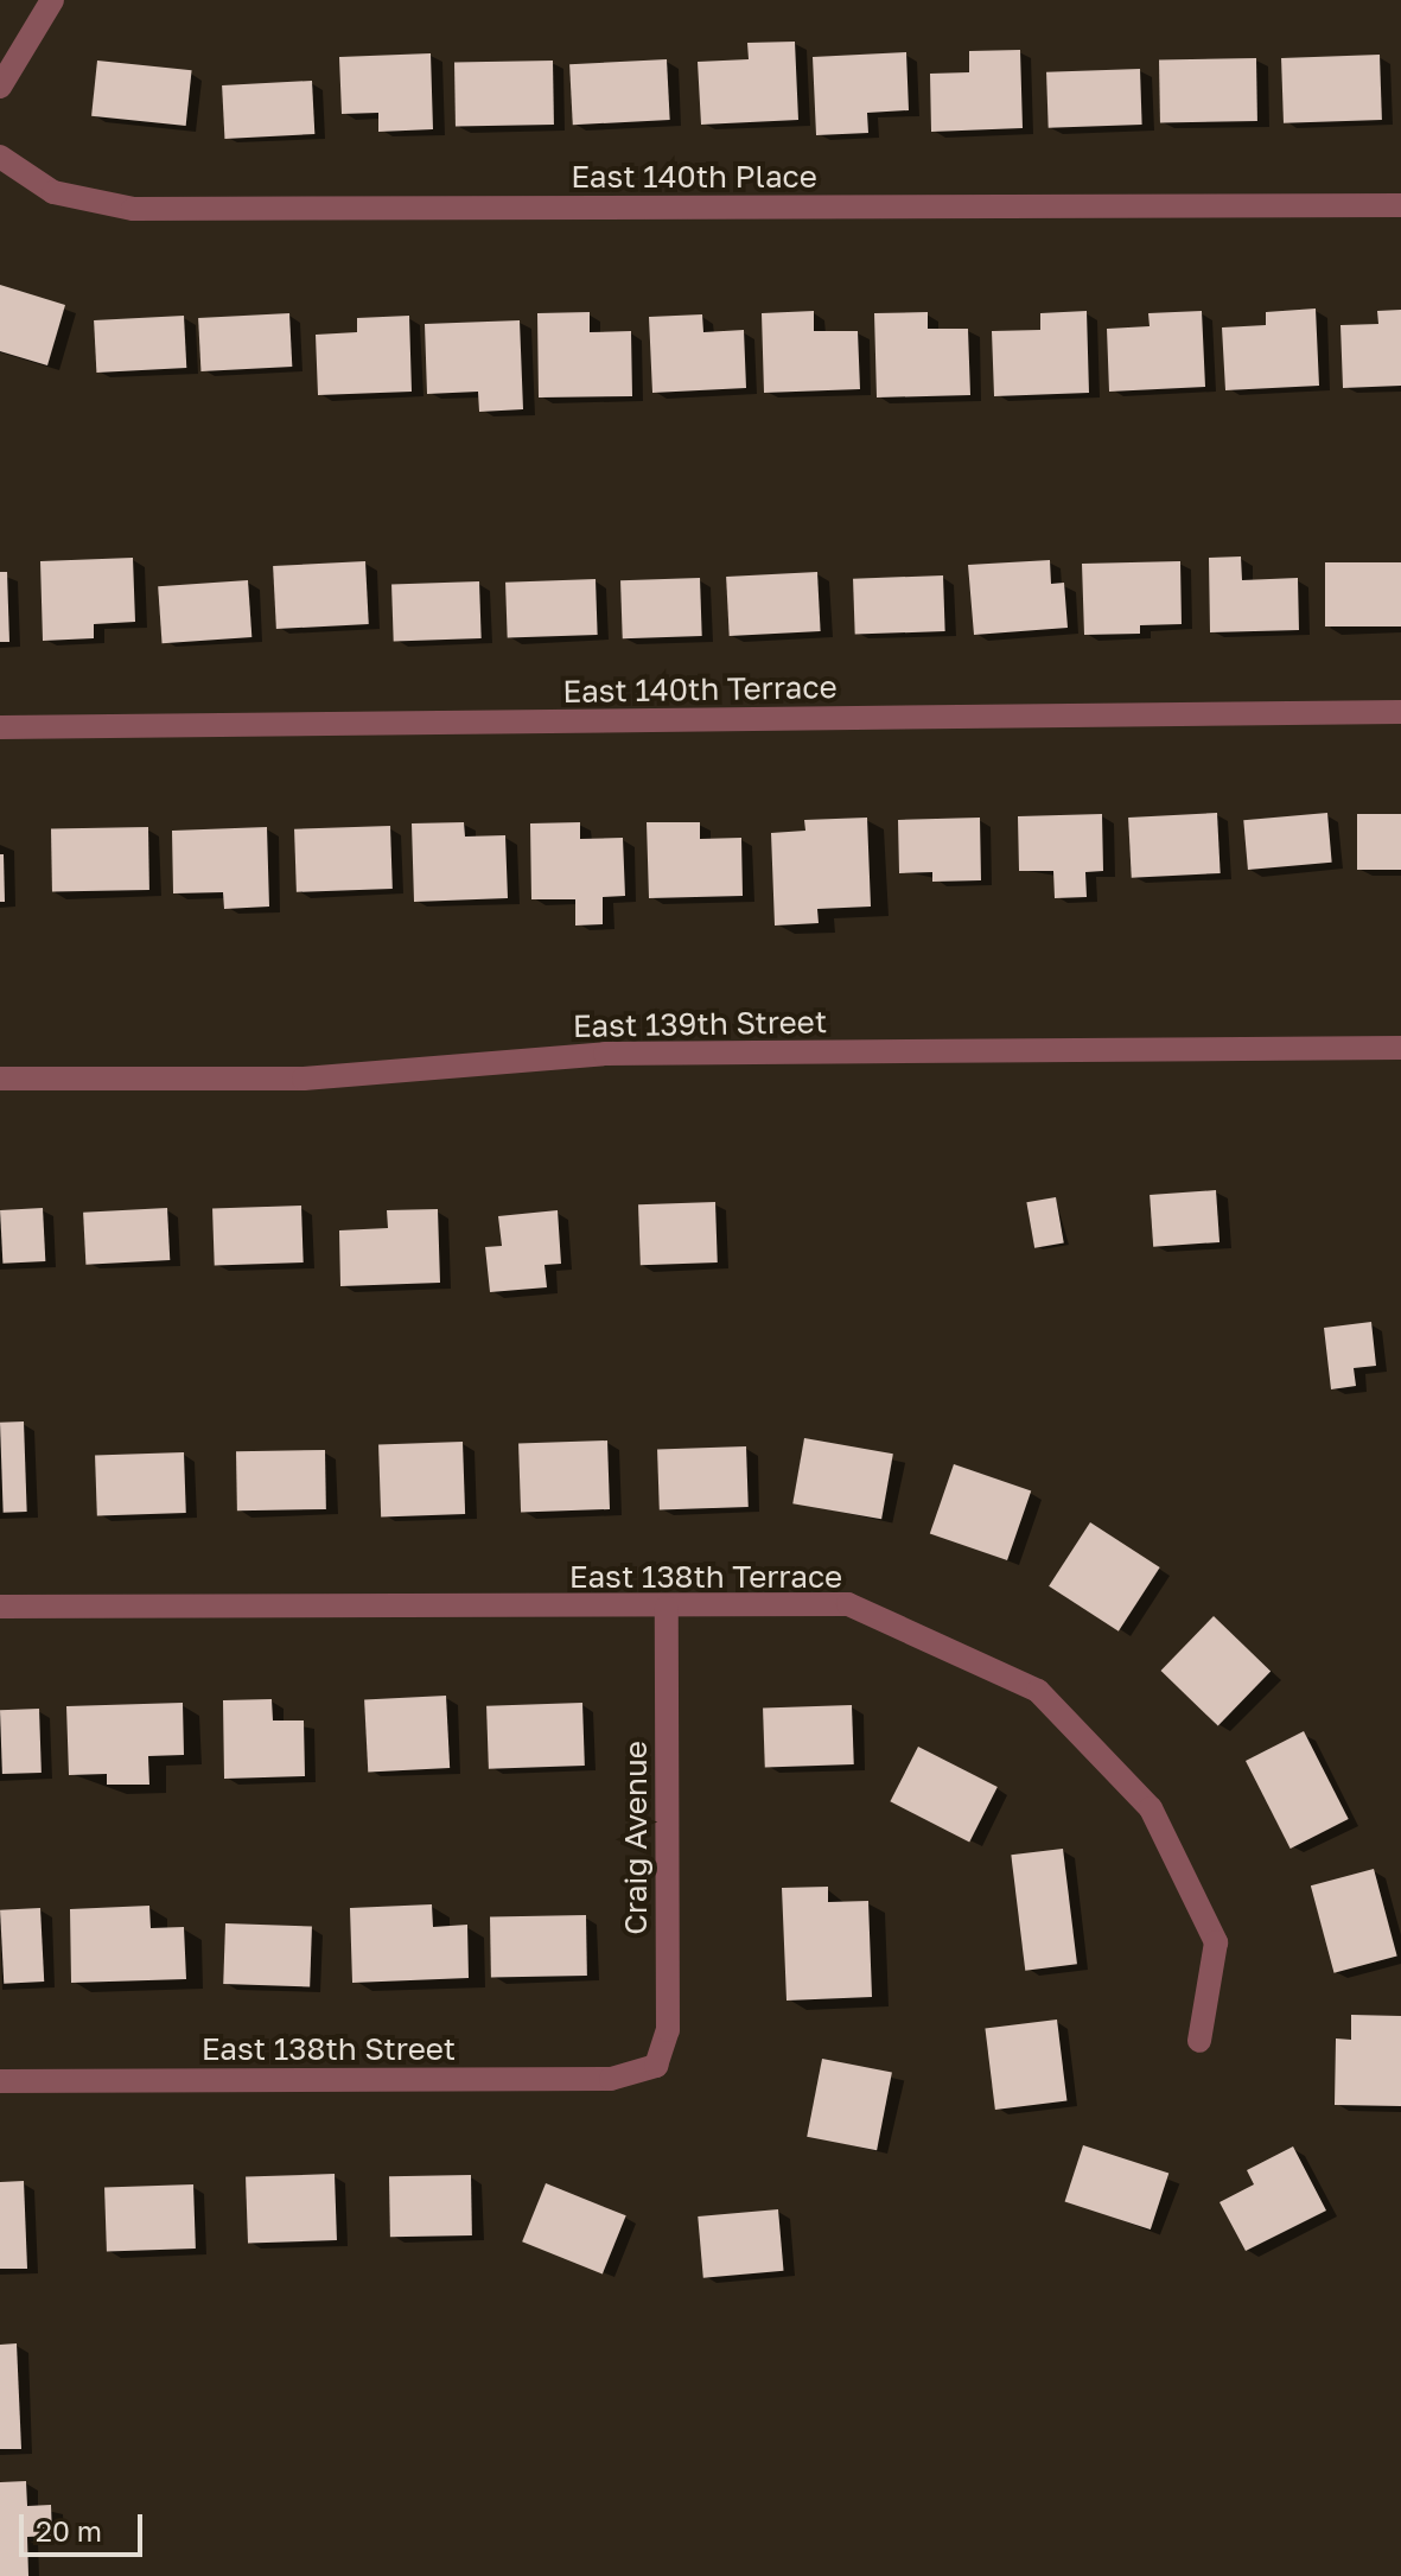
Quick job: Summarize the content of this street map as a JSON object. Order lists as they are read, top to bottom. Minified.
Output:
{"streets":{"street":["East 140th Place","East 140th Terrace","East 139th Street","East 138th Terrace","Craig Avenue","East 138th Street"]},"crossings":[["East 138th Terrace","Craig Avenue"],["Craig Avenue","East 138th Street"]],"scale_bar":"20 m"}
